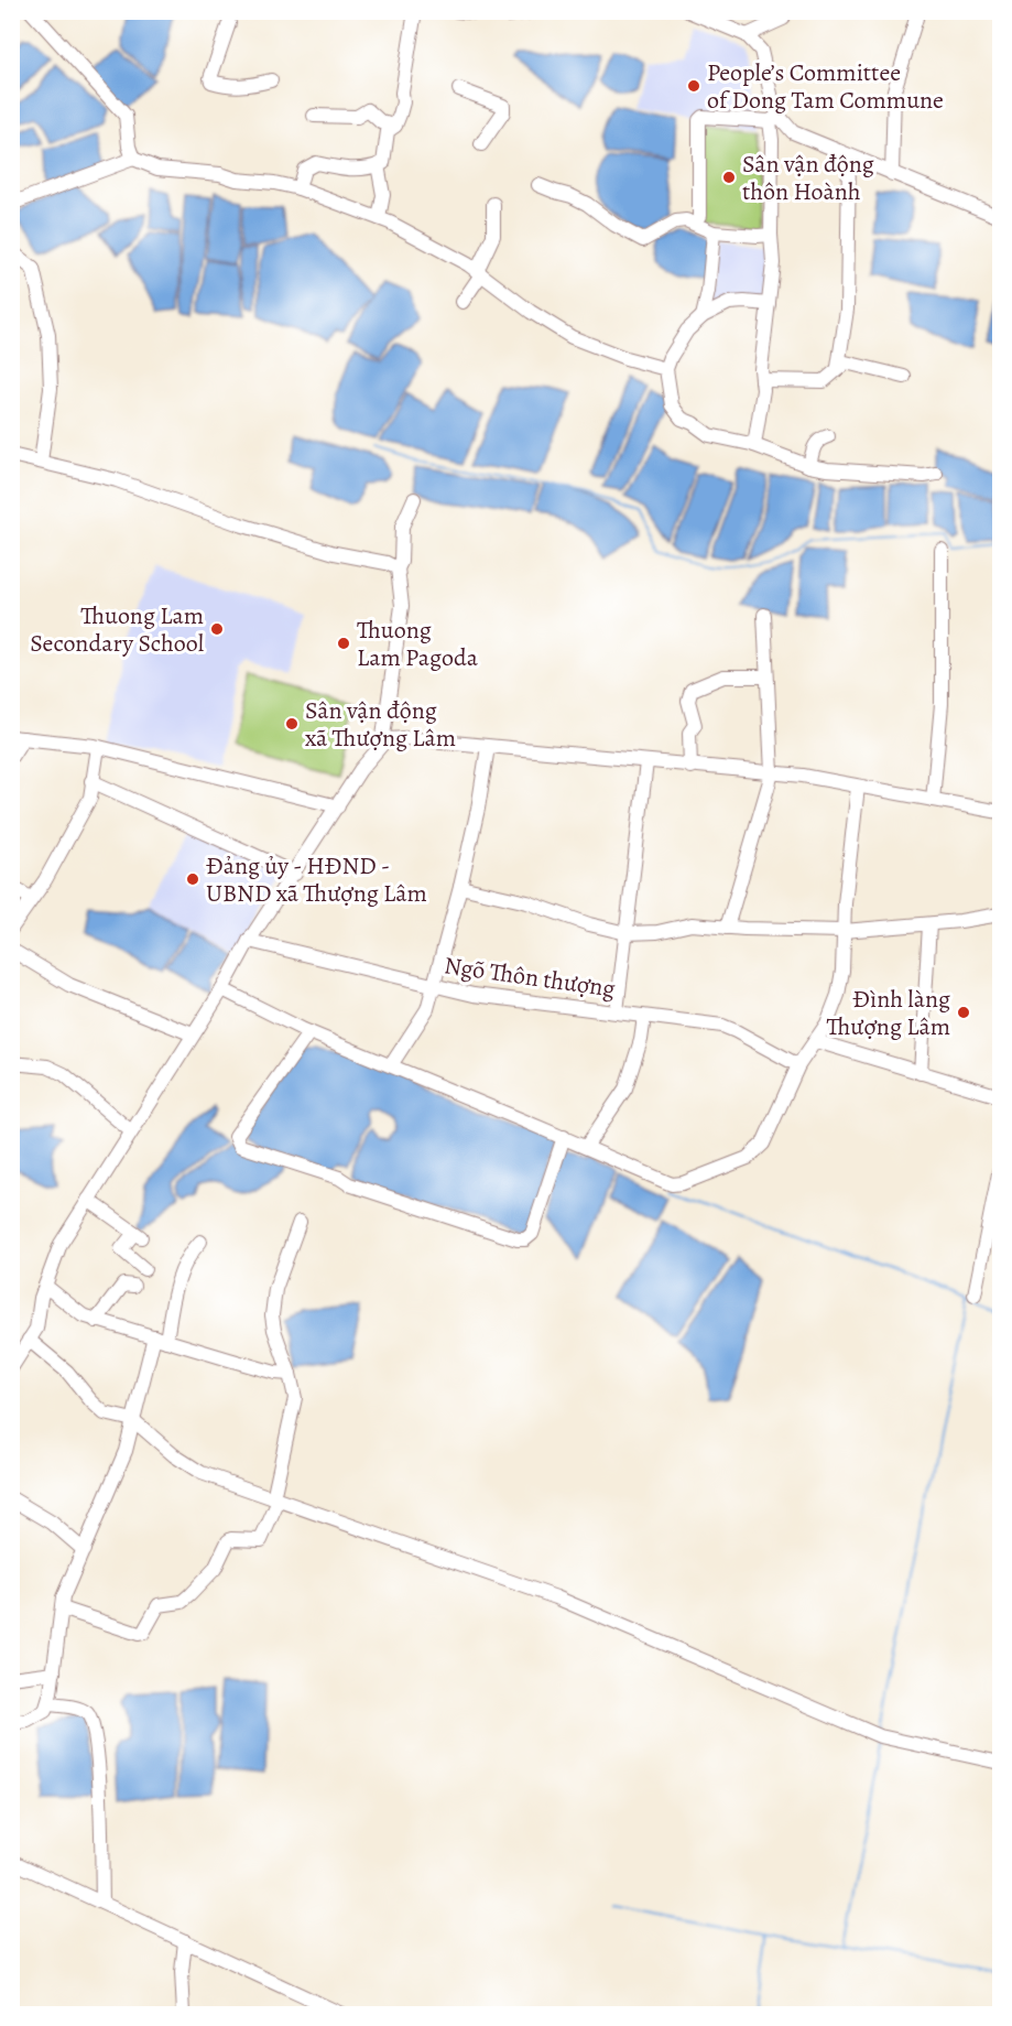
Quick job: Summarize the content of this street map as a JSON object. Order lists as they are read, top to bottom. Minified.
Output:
{"streets":{"street":["Ngõ Thôn thượng"]},"places":["People’s Committee of Dong Tam Commune","Sân vận động thôn Hoành","Thuong Lam Secondary School","Thuong Lam Pagoda","Sân vận động xã Thượng Lâm","Đảng ủy - HĐND - UBND xã Thượng Lâm","Đình làng Thượng Lâm"]}
